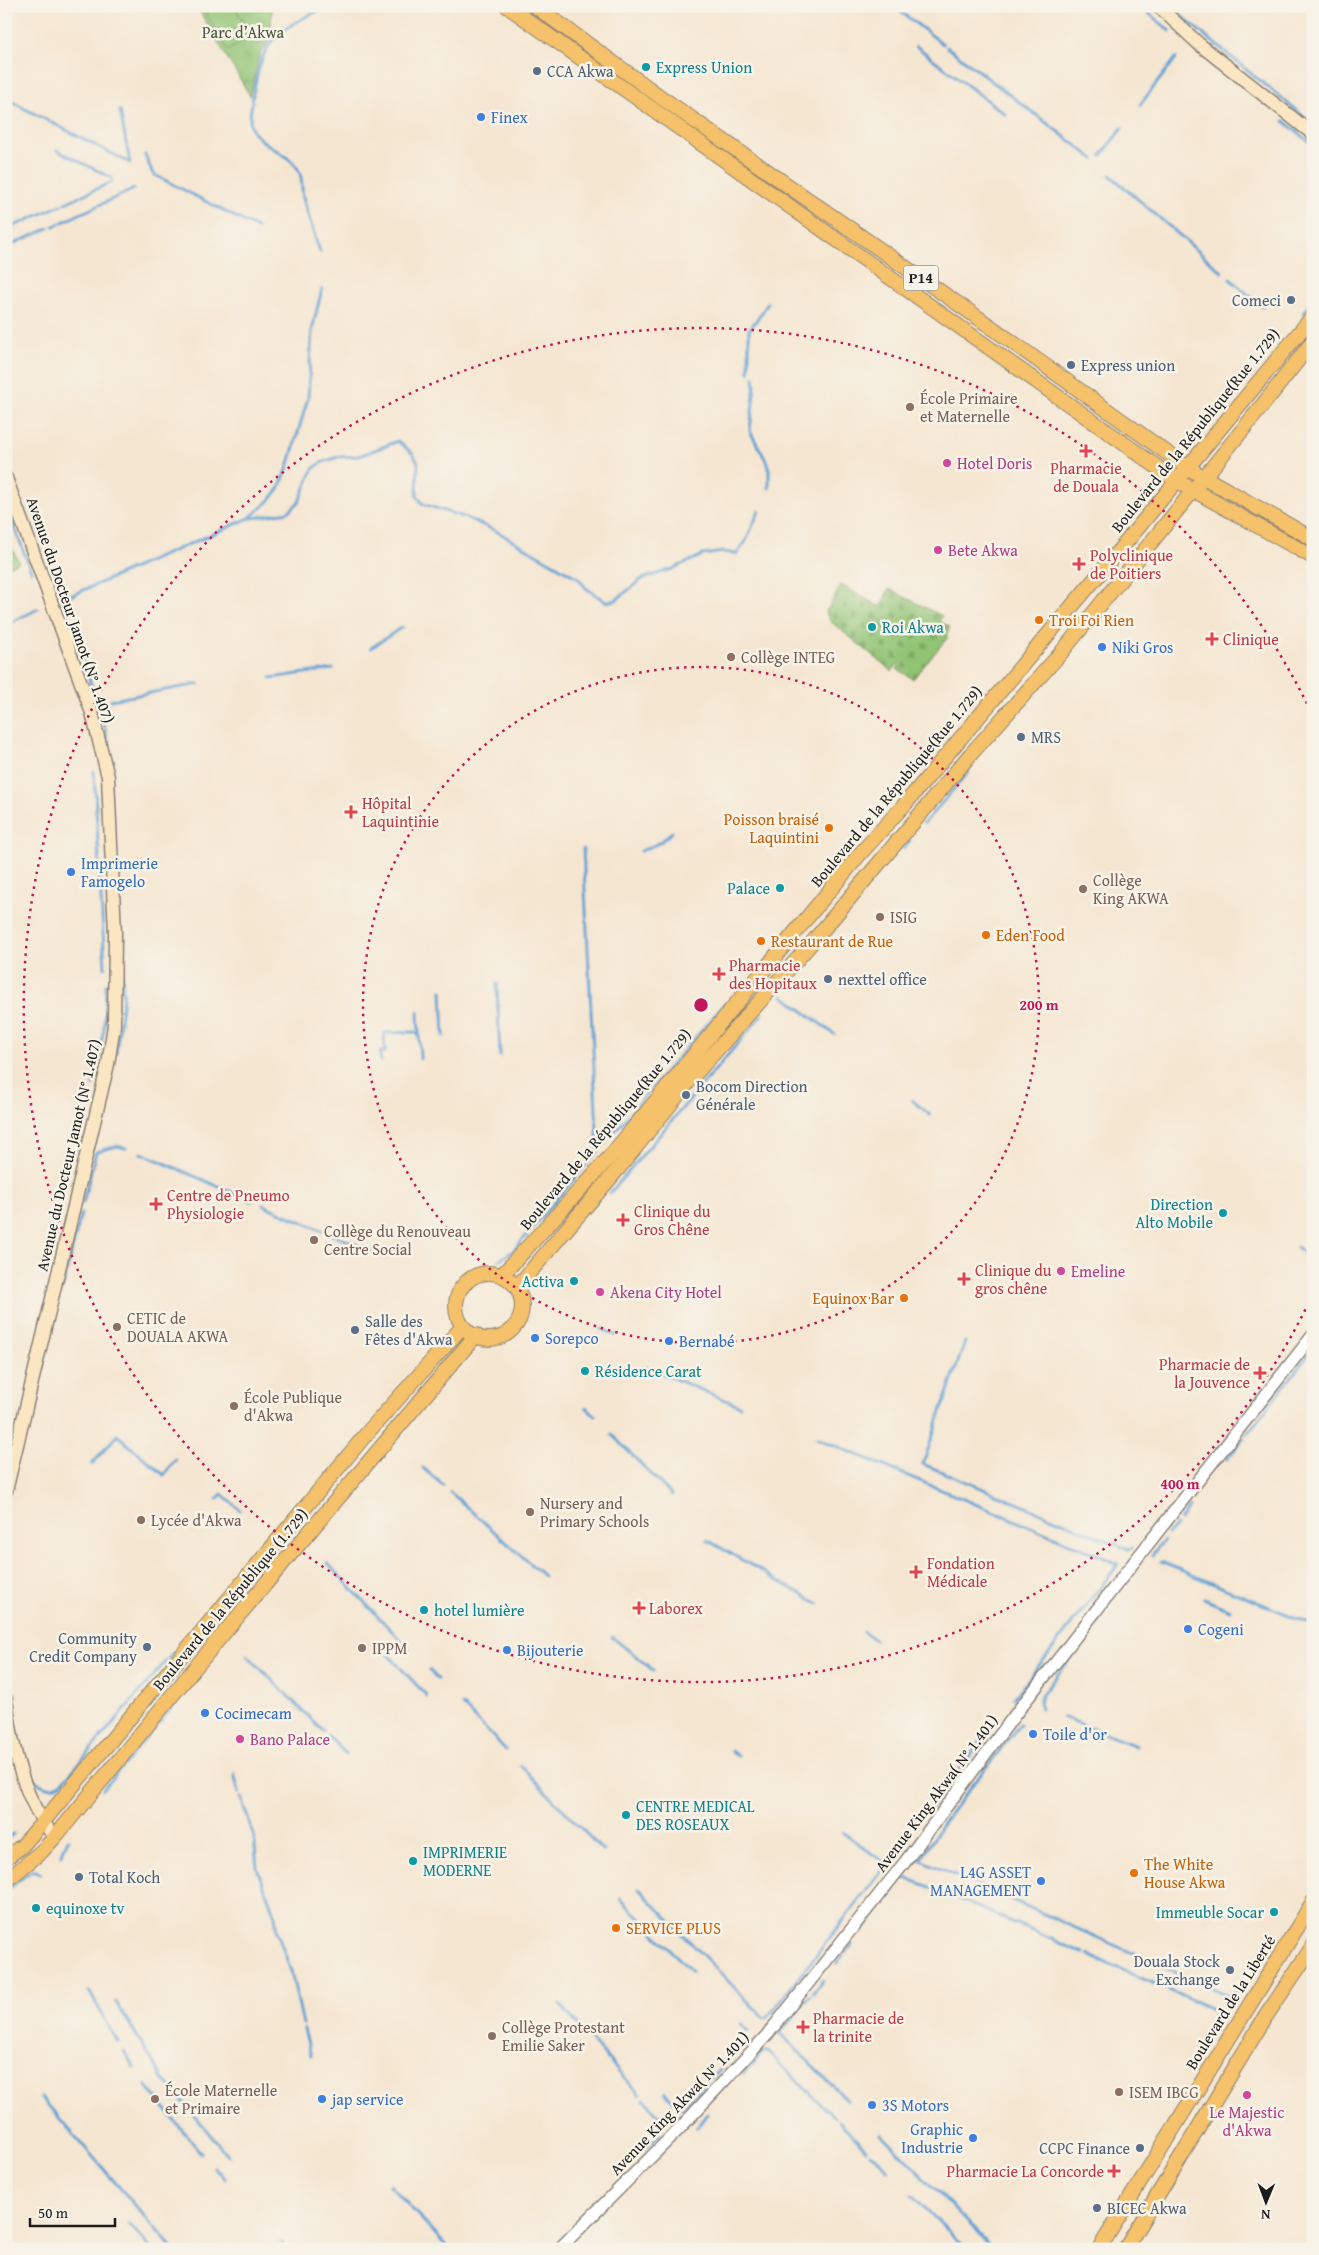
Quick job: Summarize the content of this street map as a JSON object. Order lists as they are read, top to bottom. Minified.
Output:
{"streets":{"main road":["P14","Boulevard de la République(Rue 1.729)","Avenue du Docteur Jamot (N° 1.407)","Boulevard de la République (1.729)","Boulevard de la Liberté"],"street":["Avenue King Akwa( N° 1.401)"]},"crossings":[["P14","Boulevard de la République(Rue 1.729)"],["Boulevard de la République(Rue 1.729)","Boulevard de la République (1.729)"]],"parks":["Parc d’Akwa"],"places":{"other":["Express Union","CCA Akwa","Finex","Comeci","Express union","École Primaire et Maternelle","Hotel Doris","Bete Akwa","Troi Foi Rien","Roi Akwa","Niki Gros","Collège INTEG","MRS","Poisson braisé Laquintini","Imprimerie Famogelo","Palace","Collège King AKWA","ISIG","Eden Food","Restaurant de Rue","nexttel office","Bocom Direction Générale","Direction Alto Mobile","Collège du Renouveau Centre Social","Emeline","Activa","Akena City Hotel","Equinox Bar","CETIC de DOUALA AKWA","Salle des Fêtes d'Akwa","Sorepco","Bernabé","Résidence Carat","École Publique d'Akwa","Nursery and Primary Schools","Lycée d'Akwa","hotel lumière","Cogeni","Community Credit Company","IPPM","Bijouterie","Cocimecam","Toile d'or","Bano Palace","CENTRE MEDICAL DES ROSEAUX","IMPRIMERIE MODERNE","The White House Akwa","Total Koch","L4G ASSET MANAGEMENT","equinoxe tv","Immeuble Socar","SERVICE PLUS","Douala Stock Exchange","Collège Protestant Emilie Saker","ISEM IBCG","Le Majestic d'Akwa","École Maternelle et Primaire","jap service","3S Motors","Graphic Industrie","CCPC Finance","BICEC Akwa"],"health":["Pharmacie de Douala","Polyclinique de Poitiers","Clinique","Hôpital Laquintinie","Pharmacie des Hopitaux","Centre de Pneumo Physiologie","Clinique du Gros Chêne","Clinique du gros chêne","Pharmacie de la Jouvence","Fondation Médicale","Laborex","Pharmacie de la trinite","Pharmacie La Concorde"]},"scale_bar":"50 m","north":"bottom","rings":["200 m","400 m"]}
